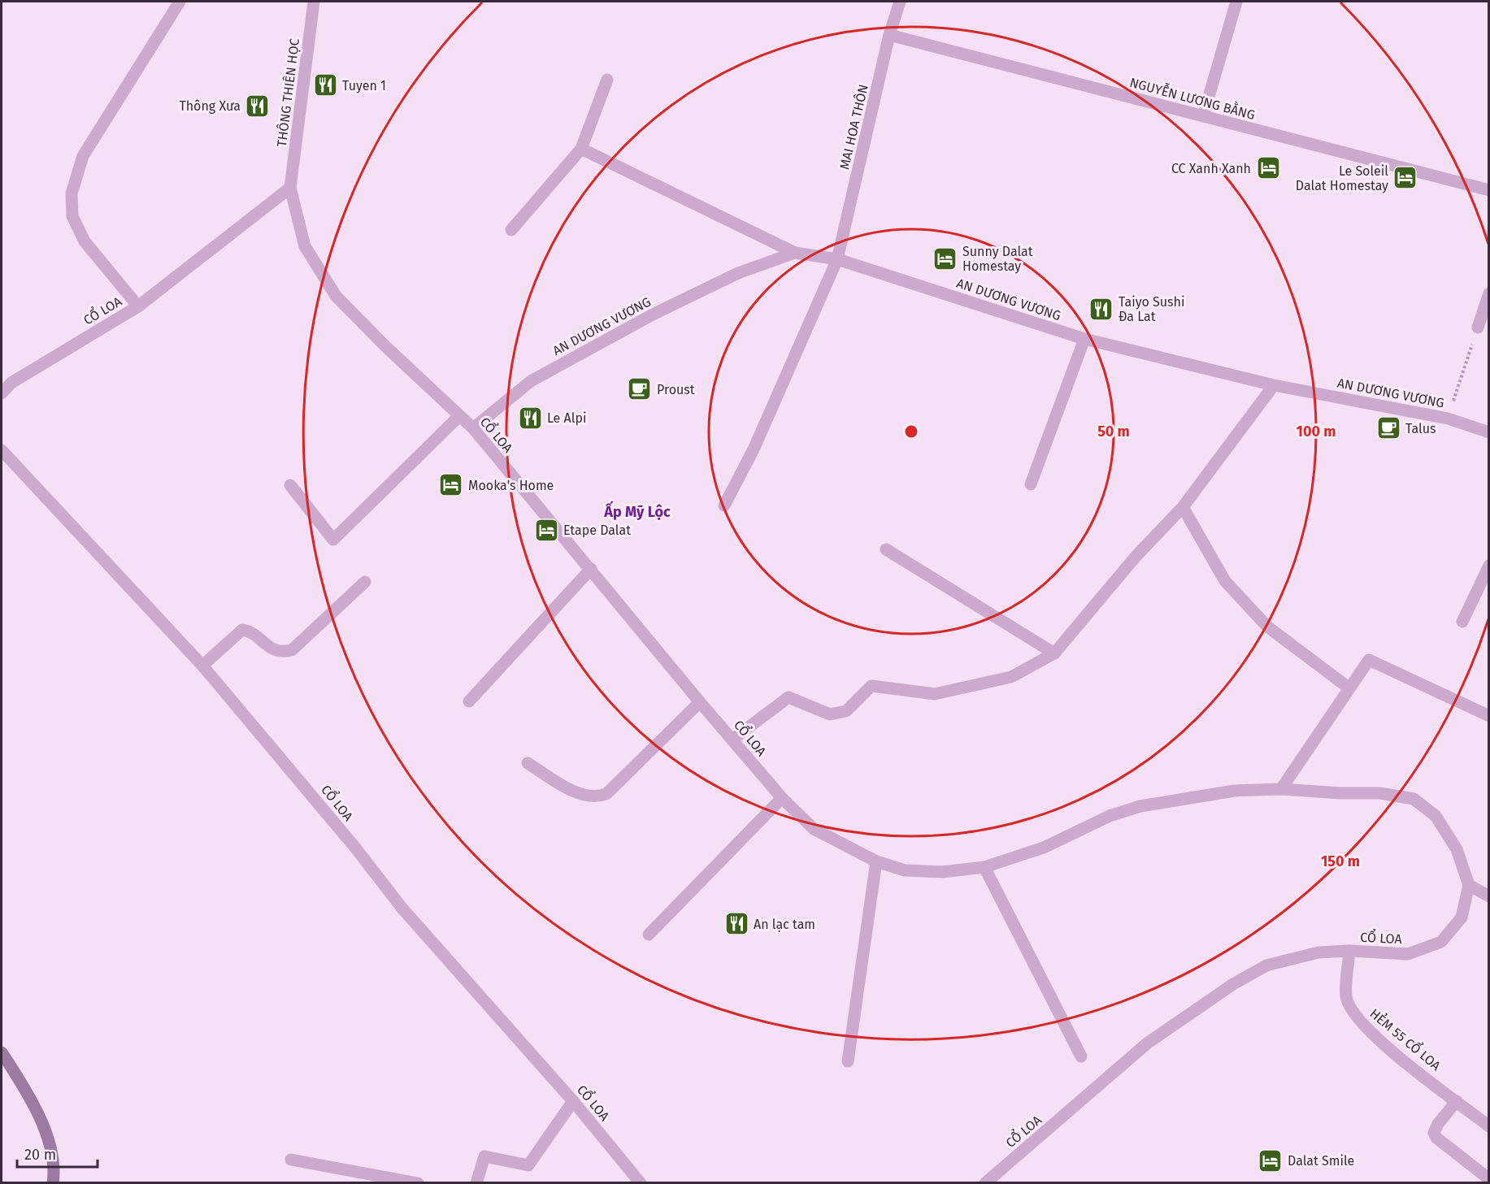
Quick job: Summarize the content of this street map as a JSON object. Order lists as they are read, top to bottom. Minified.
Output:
{"streets":{"street":["THÔNG THIÊN HỌC","NGUYỄN LƯƠNG BẰNG","MAI HOA THÔN","AN DƯƠNG VƯƠNG","CỔ LOA","HẺM 55 CỔ LOA"]},"crossings":[["THÔNG THIÊN HỌC","CỔ LOA"],["NGUYỄN LƯƠNG BẰNG","MAI HOA THÔN"],["MAI HOA THÔN","AN DƯƠNG VƯƠNG"],["AN DƯƠNG VƯƠNG","CỔ LOA"],["CỔ LOA","HẺM 55 CỔ LOA"]],"districts":["Ấp Mỹ Lộc"],"places":{"restaurant":["Tuyen 1","Thông Xưa","Taiyo Sushi Đa Lat","Le Alpi","An lạc tam"],"hotel":["CC Xanh Xanh","Le Soleil Dalat Homestay","Sunny Dalat Homestay","Mooka's Home","Etape Dalat","Dalat Smile"],"cafe":["Proust","Talus"]},"scale_bar":"20 m","rings":["50 m","100 m","150 m"]}
